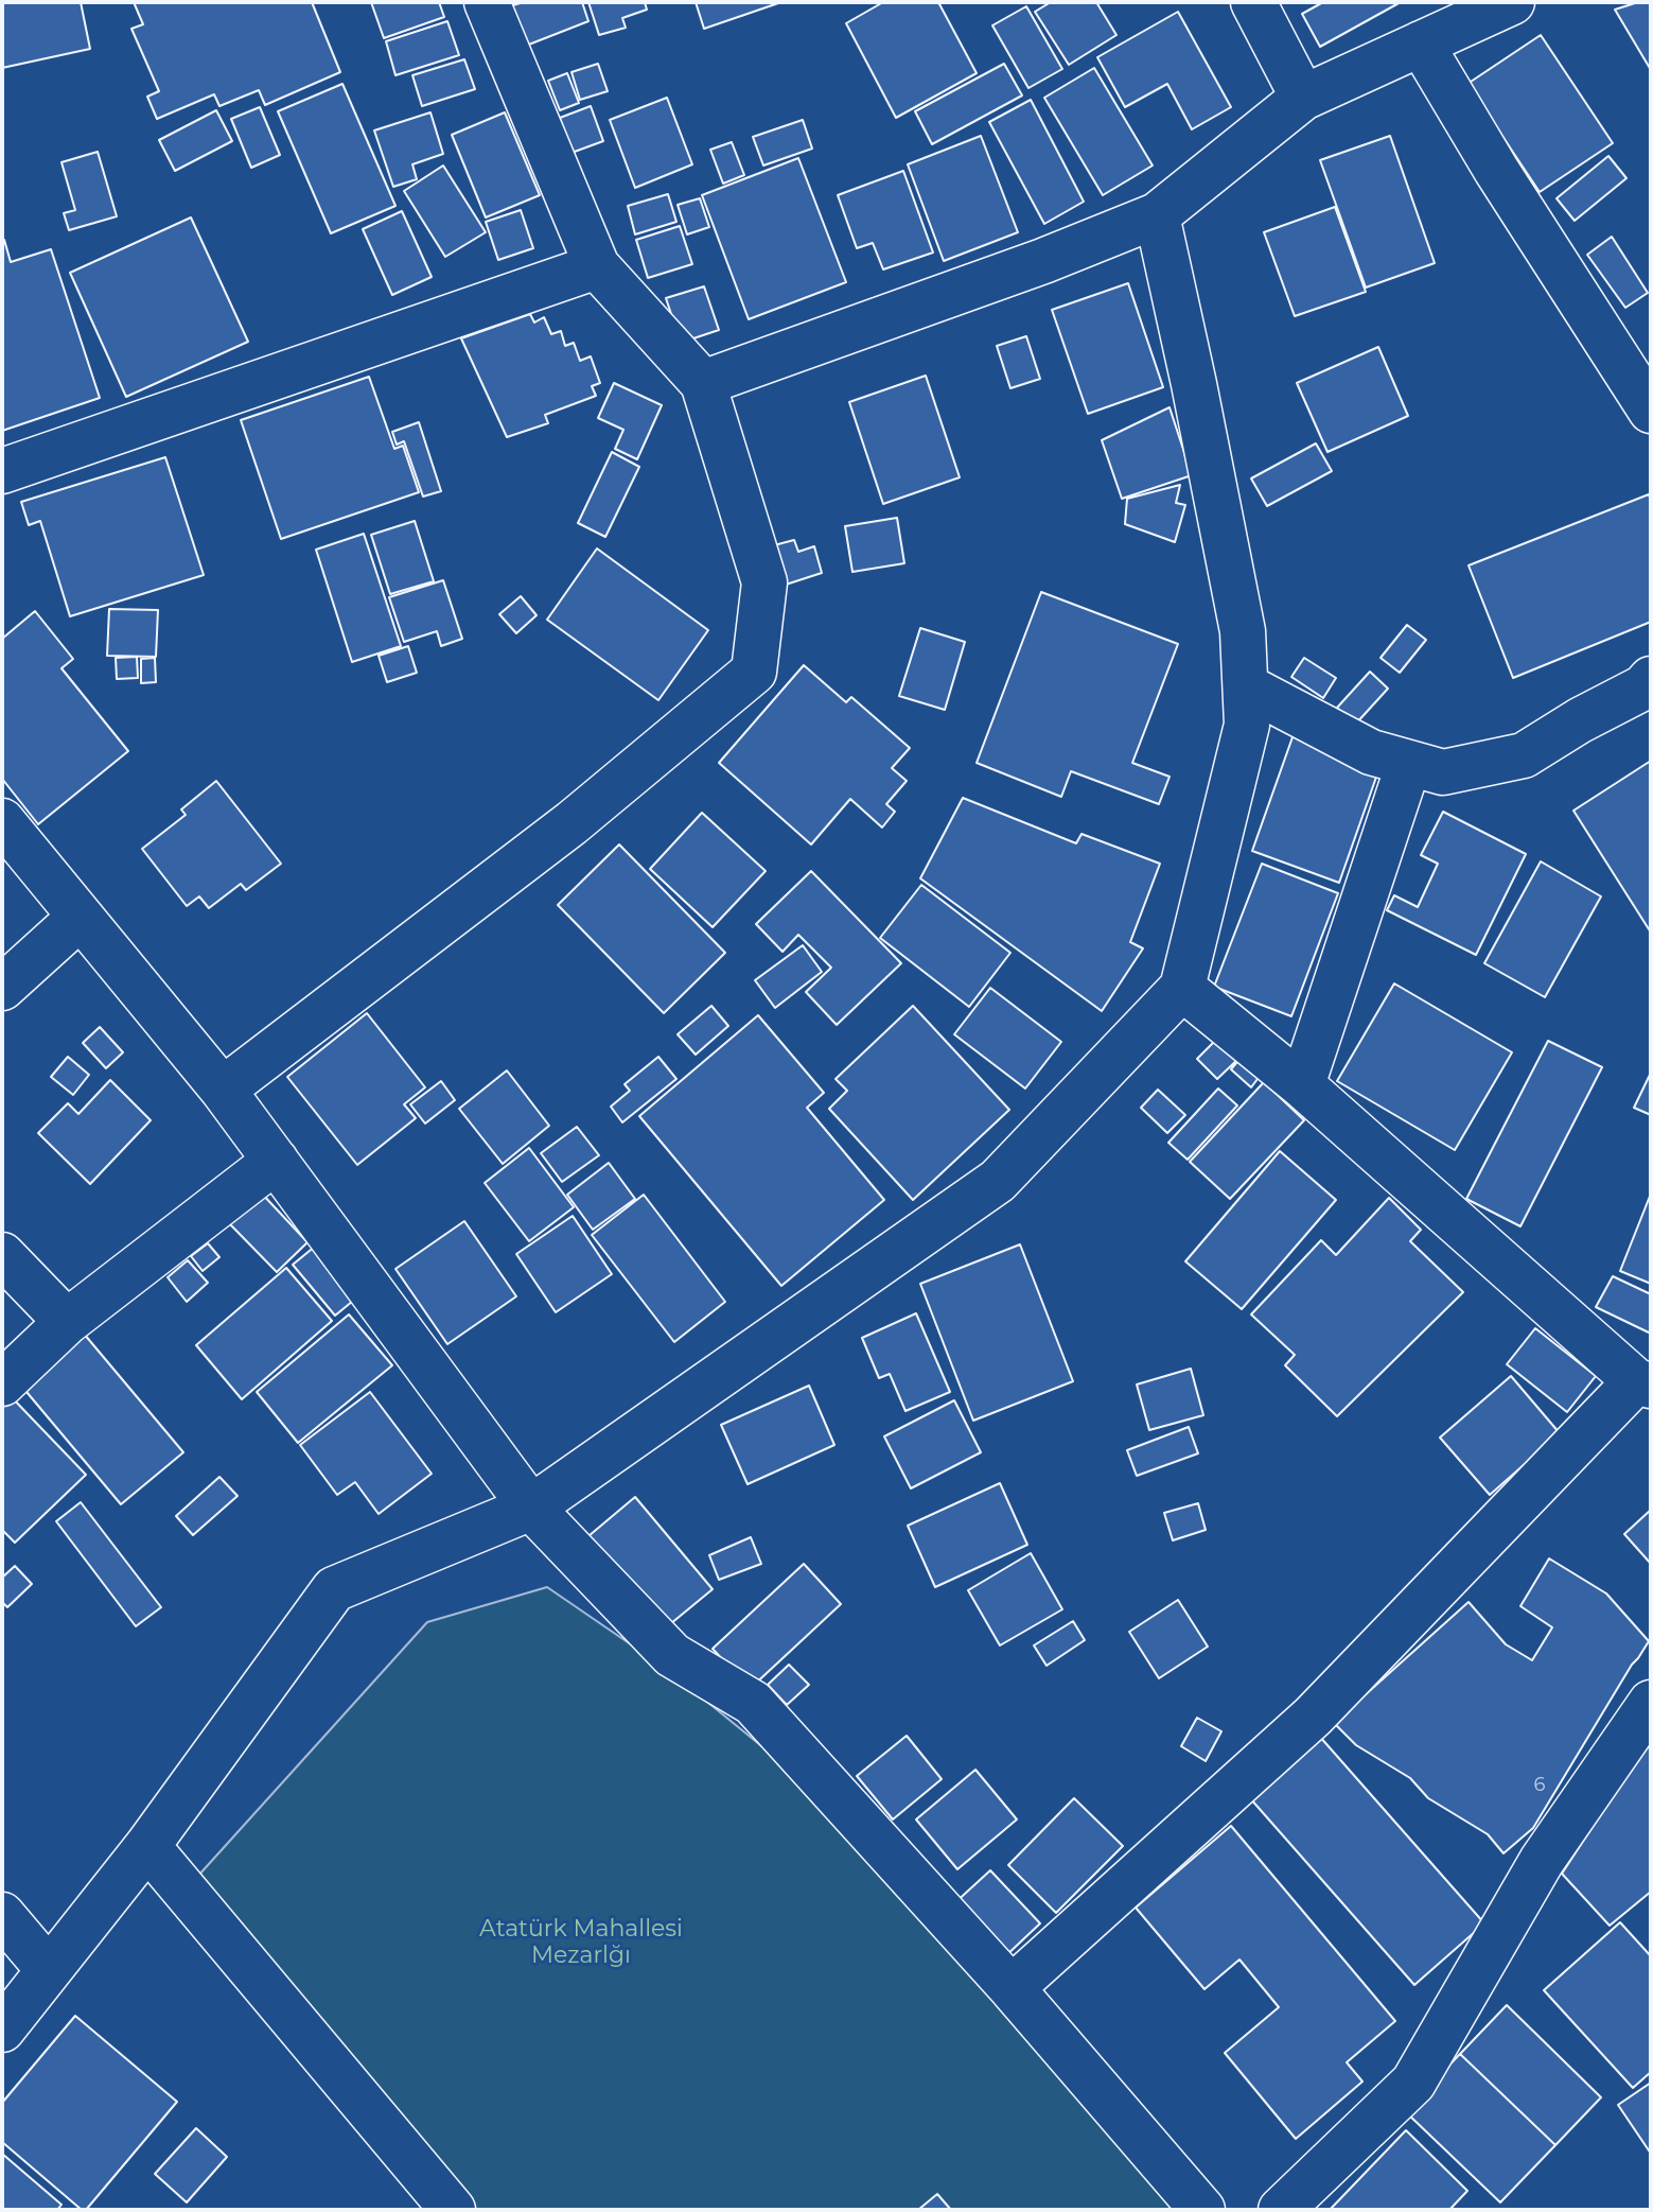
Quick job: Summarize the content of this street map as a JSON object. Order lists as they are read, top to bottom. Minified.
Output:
{"parks":["Atatürk Mahallesi Mezarlğı"],"house_numbers":["6"]}
